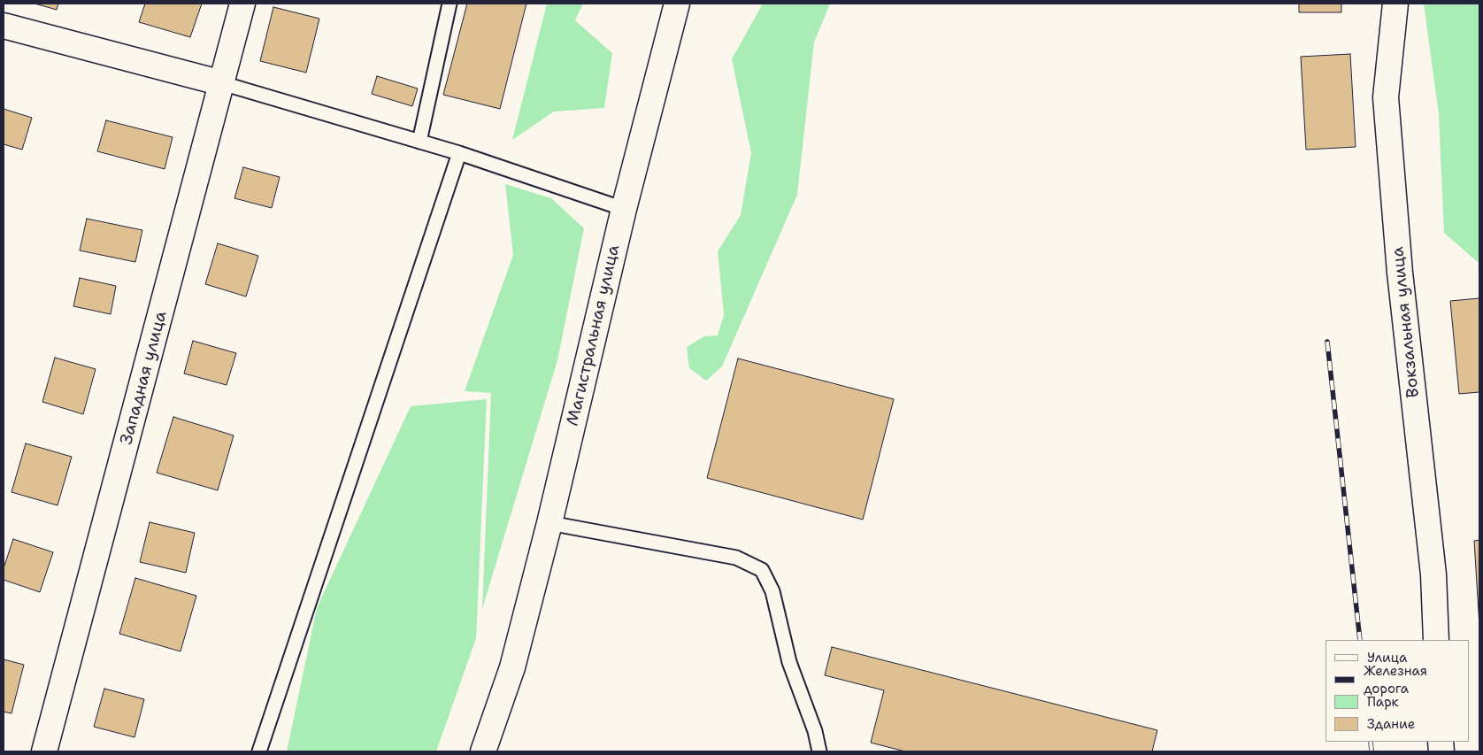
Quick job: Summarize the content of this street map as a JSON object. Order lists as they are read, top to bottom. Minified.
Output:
{"streets":{"street":["Вокзальная улица","Магистральная улица","Западная улица"]},"legend":["Улица","Железная дорога","Парк","Здание"]}
